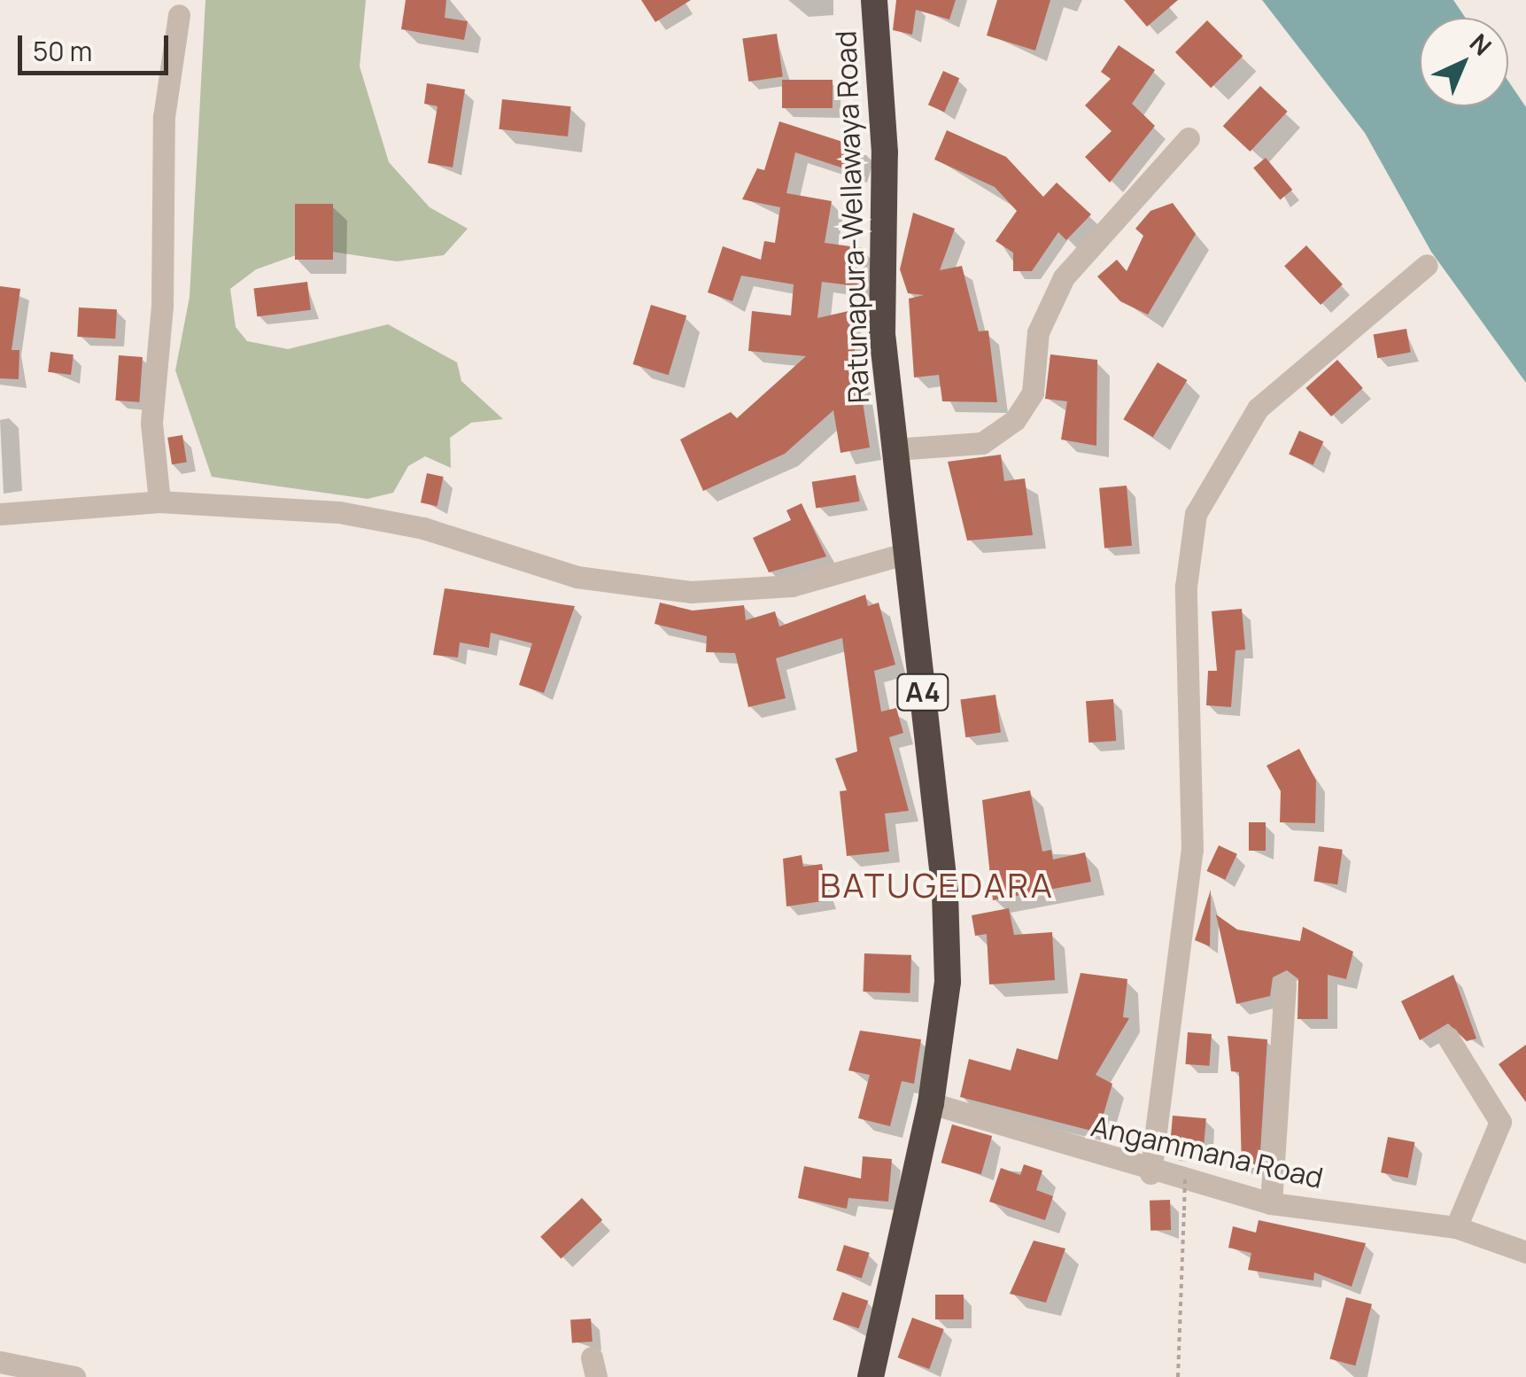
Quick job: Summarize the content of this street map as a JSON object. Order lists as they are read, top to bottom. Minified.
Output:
{"streets":{"highway":["Ratunapura-Wellawaya Road","A4"],"street":["Angammana Road"]},"crossings":[["Ratunapura-Wellawaya Road","Angammana Road"]],"districts":["BATUGEDARA"],"scale_bar":"50 m","north":"top right"}
